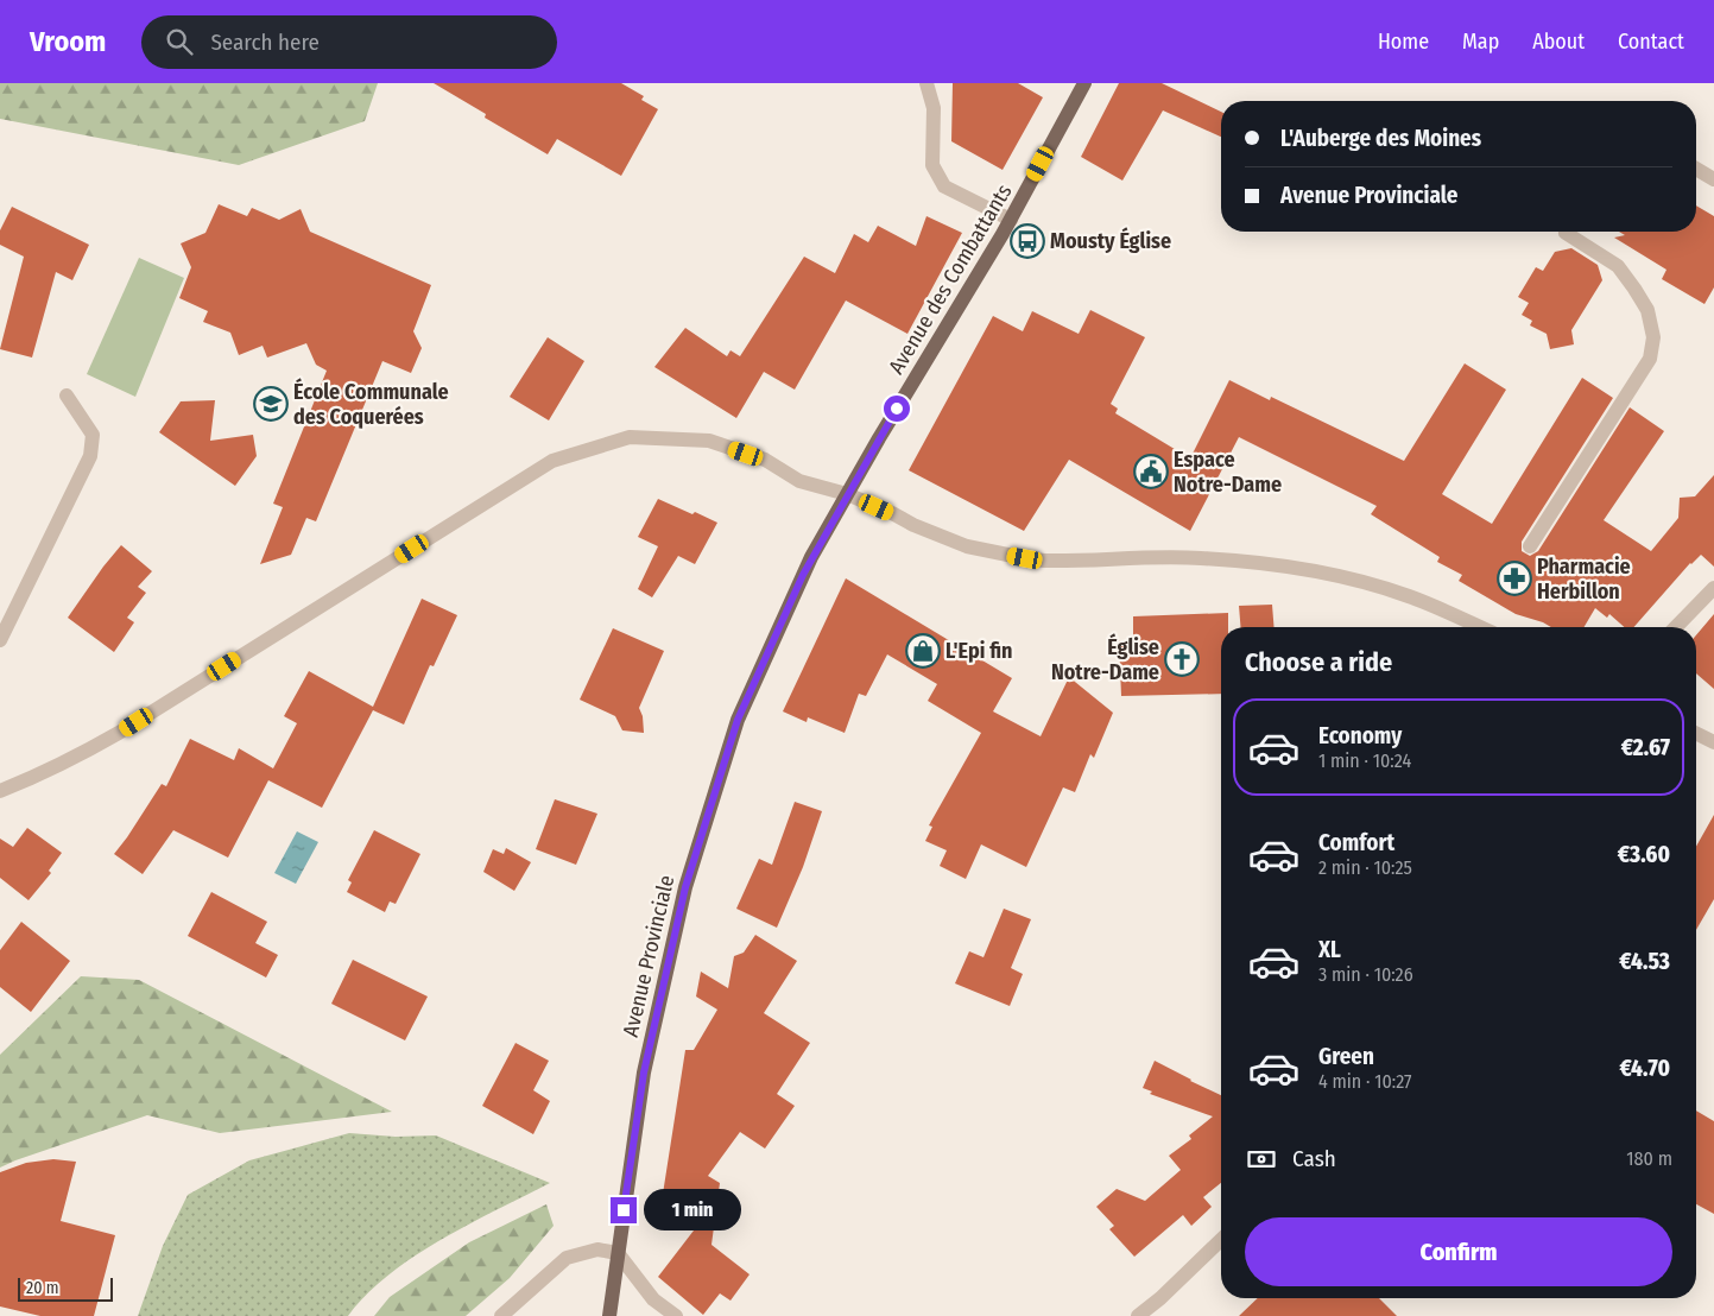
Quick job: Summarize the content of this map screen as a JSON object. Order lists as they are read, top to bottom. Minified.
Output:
{"streets":{"main road":["Avenue des Combattants","Avenue Provinciale"]},"crossings":[["Avenue des Combattants","Avenue Provinciale"]],"places":{"bus stop":["Mousty Église"],"school or university":["École Communale des Coquerées"],"public building":["Espace Notre-Dame"],"pharmacy":["Pharmacie Herbillon"],"shop":["L'Epi fin"],"church":["Église Notre-Dame"]},"scale_bar":"20 m","page":{"header":"Vroom","search":"Search here","nav":["Home","Map","About","Contact"],"banner":["L'Auberge des Moines","Avenue Provinciale"],"heading":"Choose a ride","list":[{"name":"Economy","note":"1 min · 10:24","value":"€2.67"},{"name":"Comfort","note":"2 min · 10:25","value":"€3.60"},{"name":"XL","note":"3 min · 10:26","value":"€4.53"},{"name":"Green","note":"4 min · 10:27","value":"€4.70"}],"pay":["Cash","180 m"],"bubble":"1 min","buttons":"Confirm","scale":"20 m"}}
